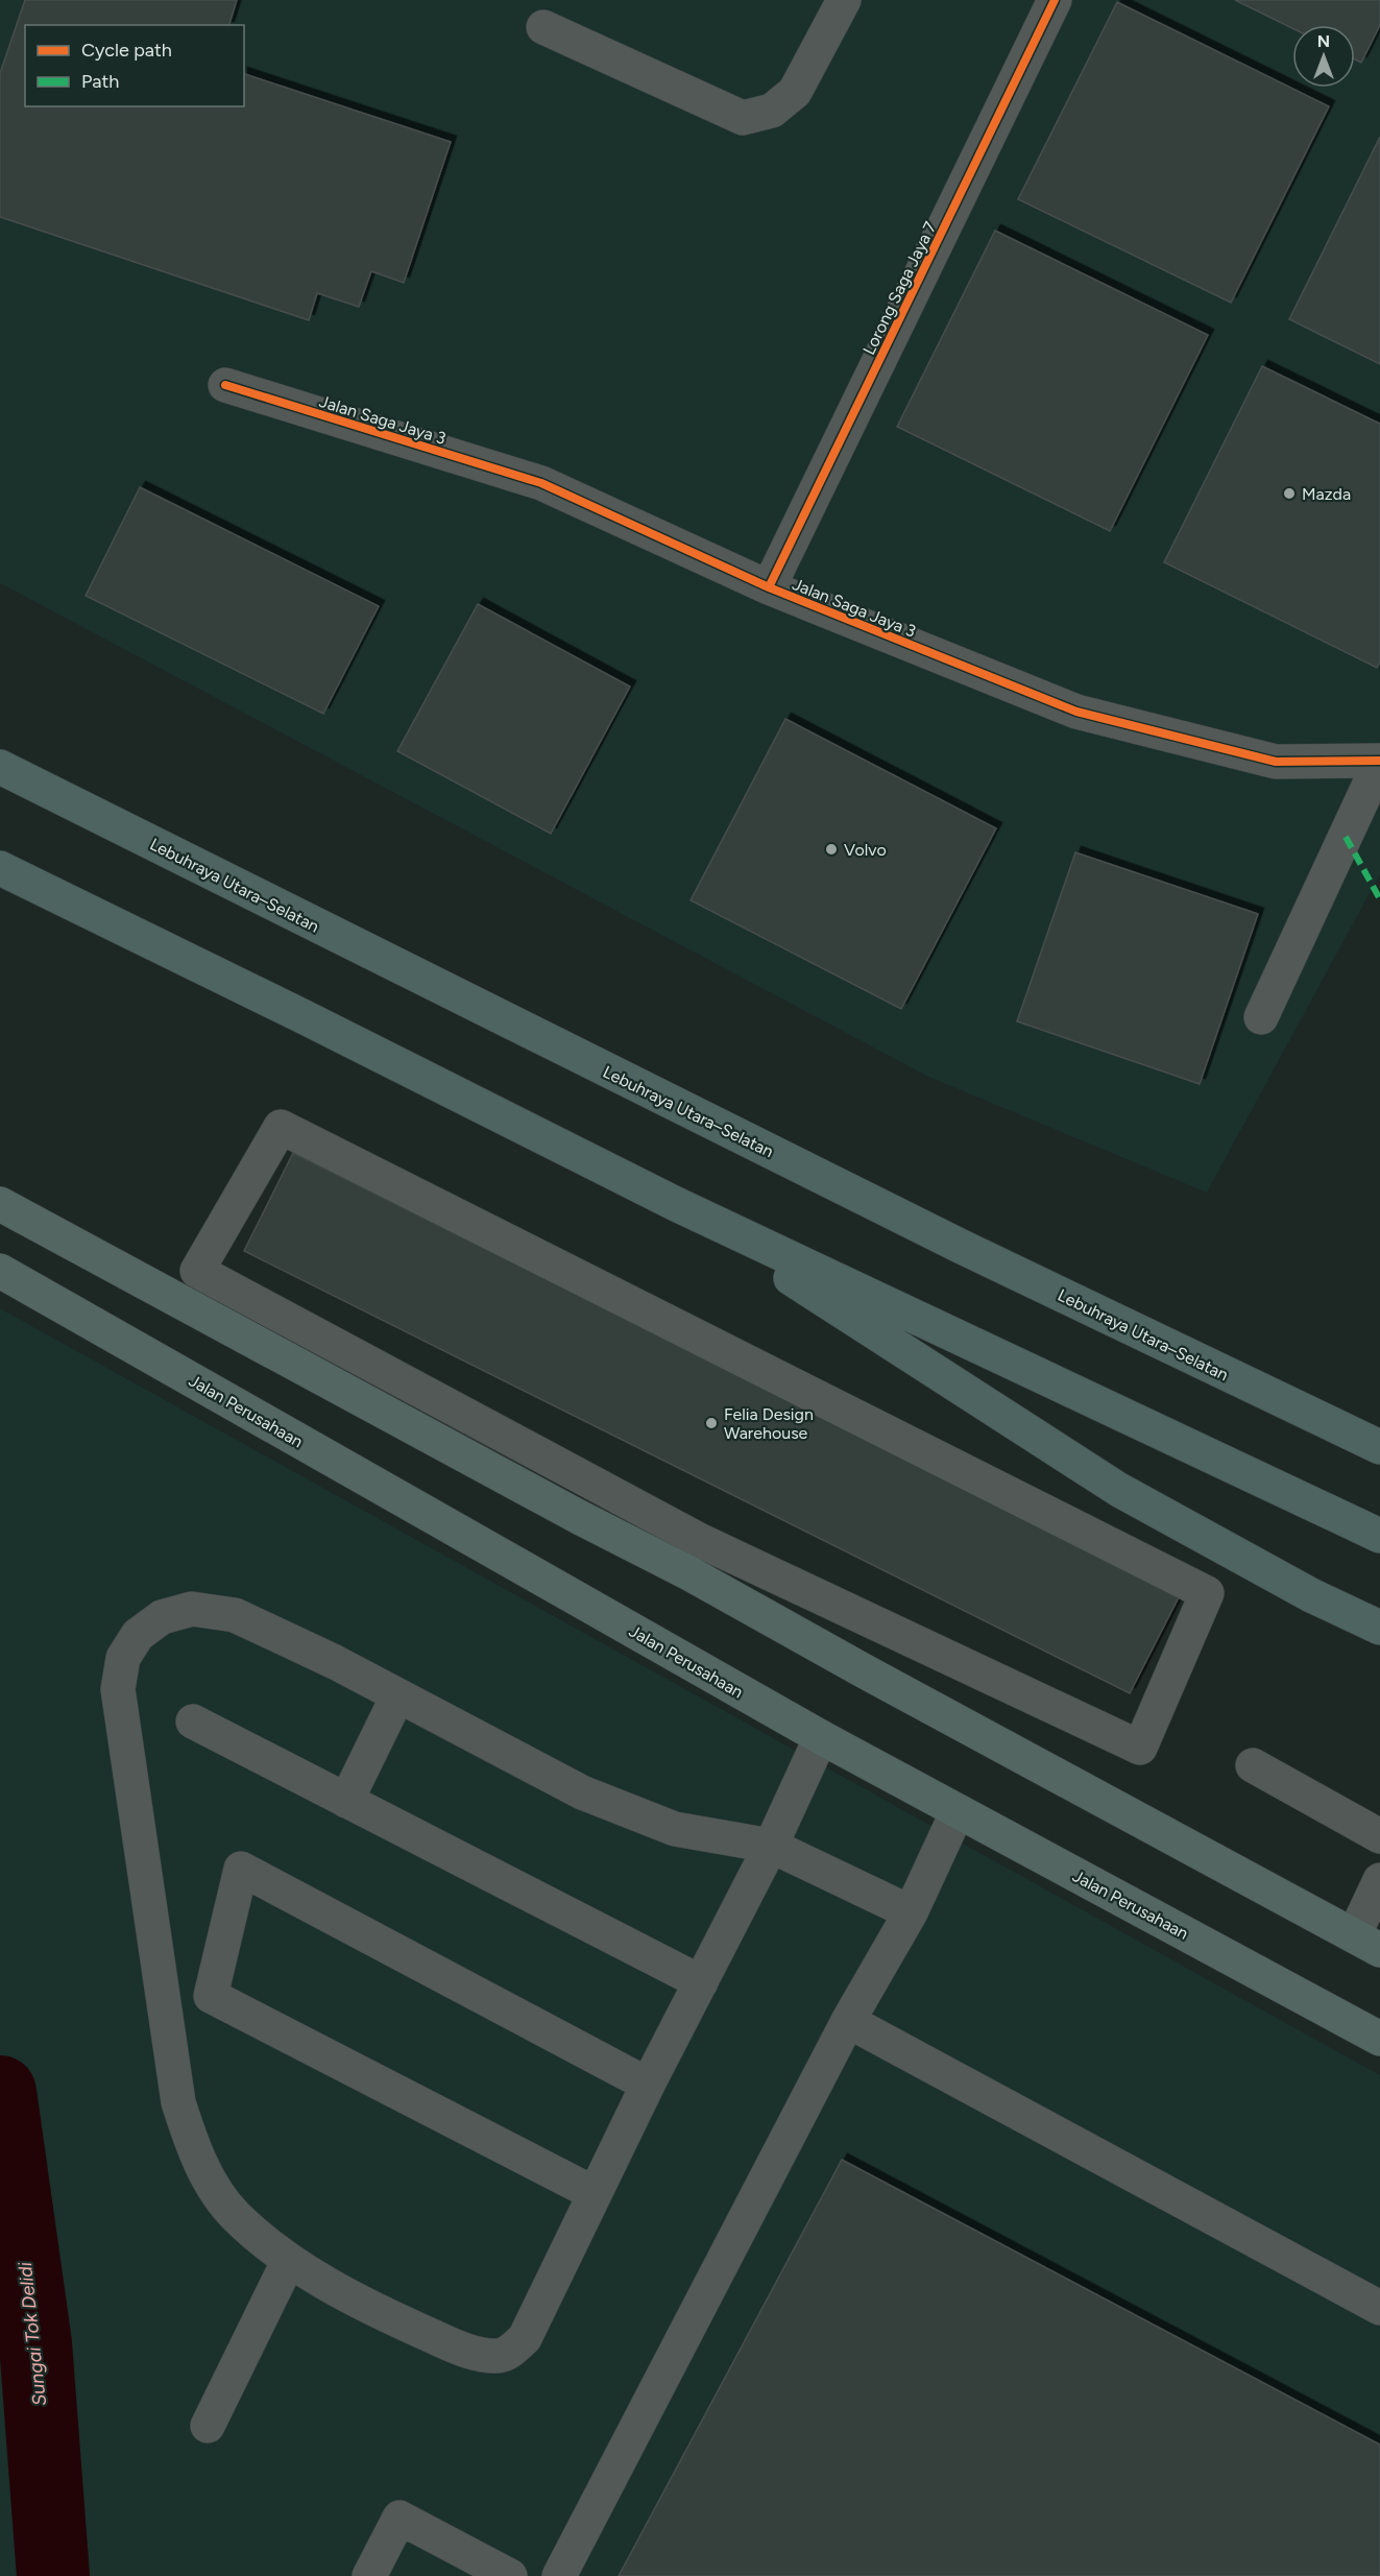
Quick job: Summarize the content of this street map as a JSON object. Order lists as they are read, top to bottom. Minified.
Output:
{"streets":{"highway":["Lebuhraya Utara–Selatan"],"main road":["Jalan Perusahaan"],"street":["Lorong Saga Jaya 7","Jalan Saga Jaya 3"]},"crossings":[["Lorong Saga Jaya 7","Jalan Saga Jaya 3"]],"water":["Sungai Tok Delidi"],"places":["Mazda","Volvo","Felia Design Warehouse"],"legend":["Cycle path","Path"],"north":"top"}
